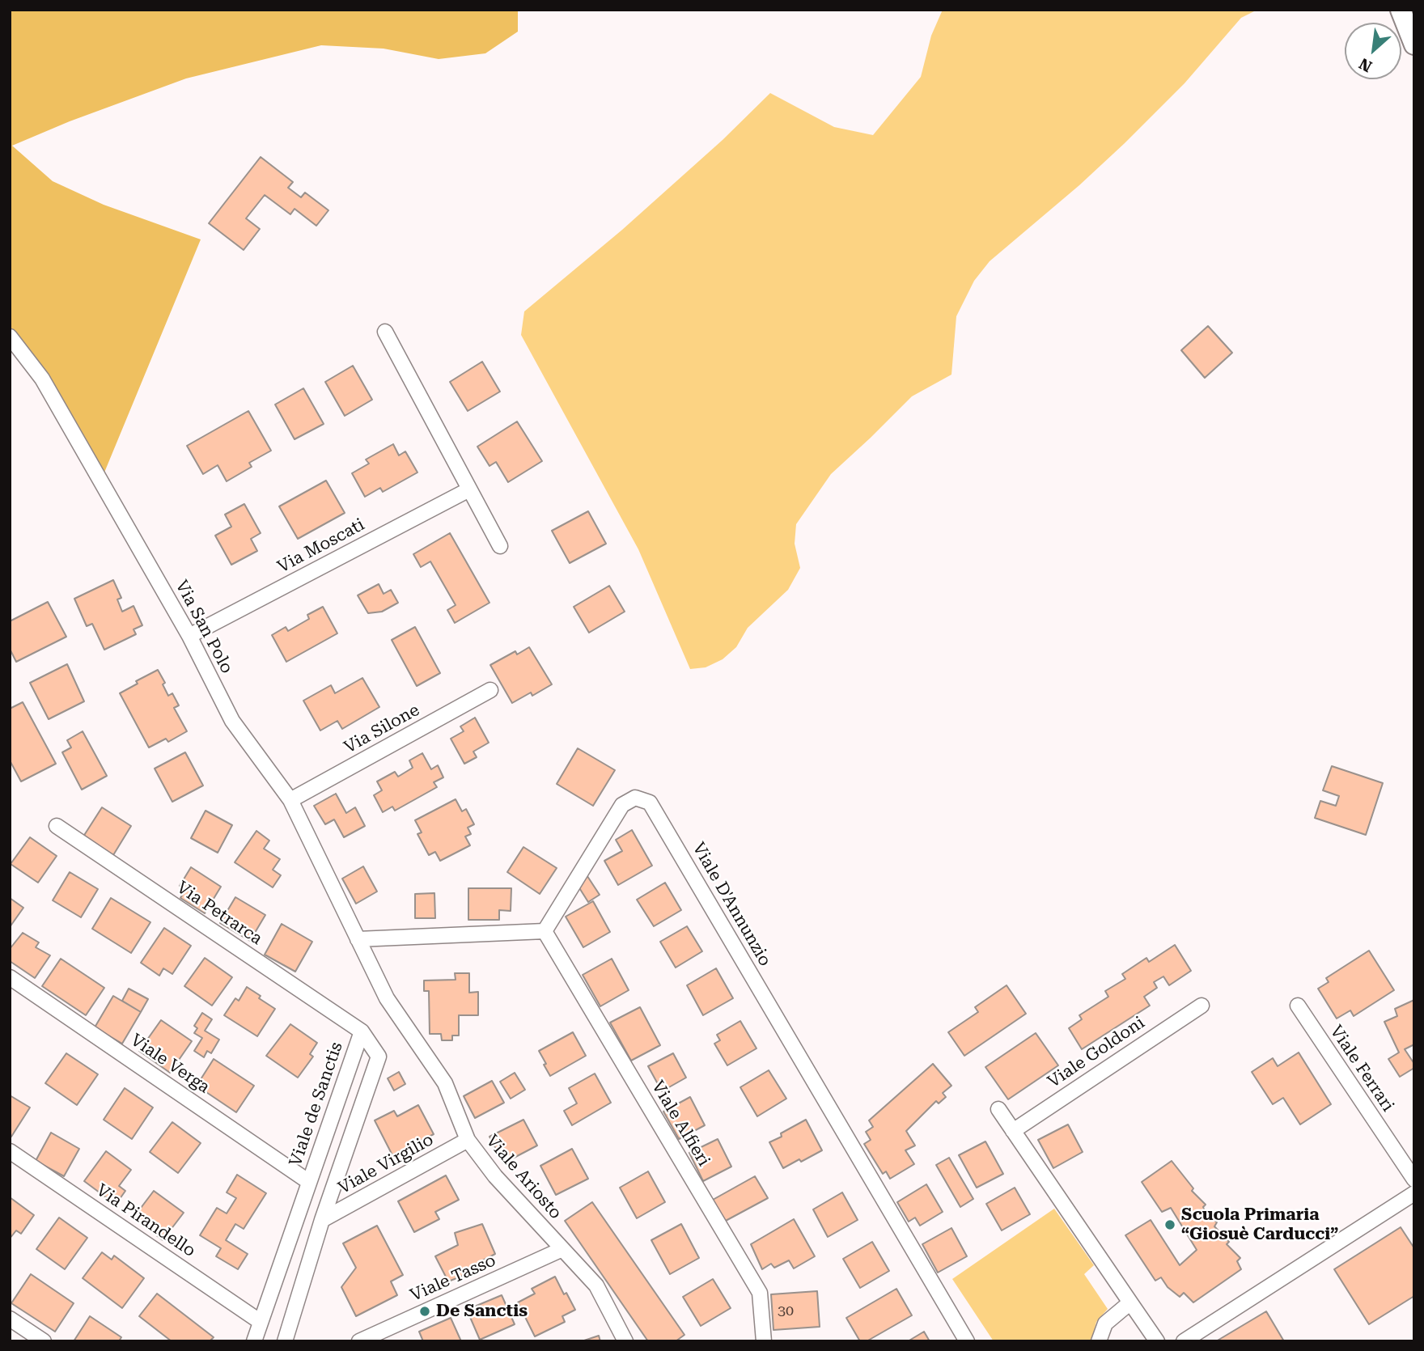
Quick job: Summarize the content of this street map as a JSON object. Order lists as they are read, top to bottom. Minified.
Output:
{"streets":{"street":["Via Moscati","Via San Polo","Via Silone","Viale D'Annunzio","Via Petrarca","Viale Goldoni","Viale Verga","Viale Ferrari","Viale de Sanctis","Viale Alfieri","Viale Virgilio","Viale Ariosto","Via Pirandello","Viale Tasso"]},"crossings":[["Via Moscati","Via San Polo"],["Via San Polo","Via Silone"],["Via San Polo","Viale Ariosto"],["Viale D'Annunzio","Viale Alfieri"],["Via Petrarca","Viale de Sanctis"],["Viale Verga","Viale de Sanctis"],["Viale de Sanctis","Viale Virgilio"],["Viale de Sanctis","Via Pirandello"],["Viale Virgilio","Viale Ariosto"],["Viale Ariosto","Viale Tasso"]],"places":["Scuola Primaria “Giosuè Carducci”","De Sanctis"],"house_numbers":["30"],"north":"bottom left"}
